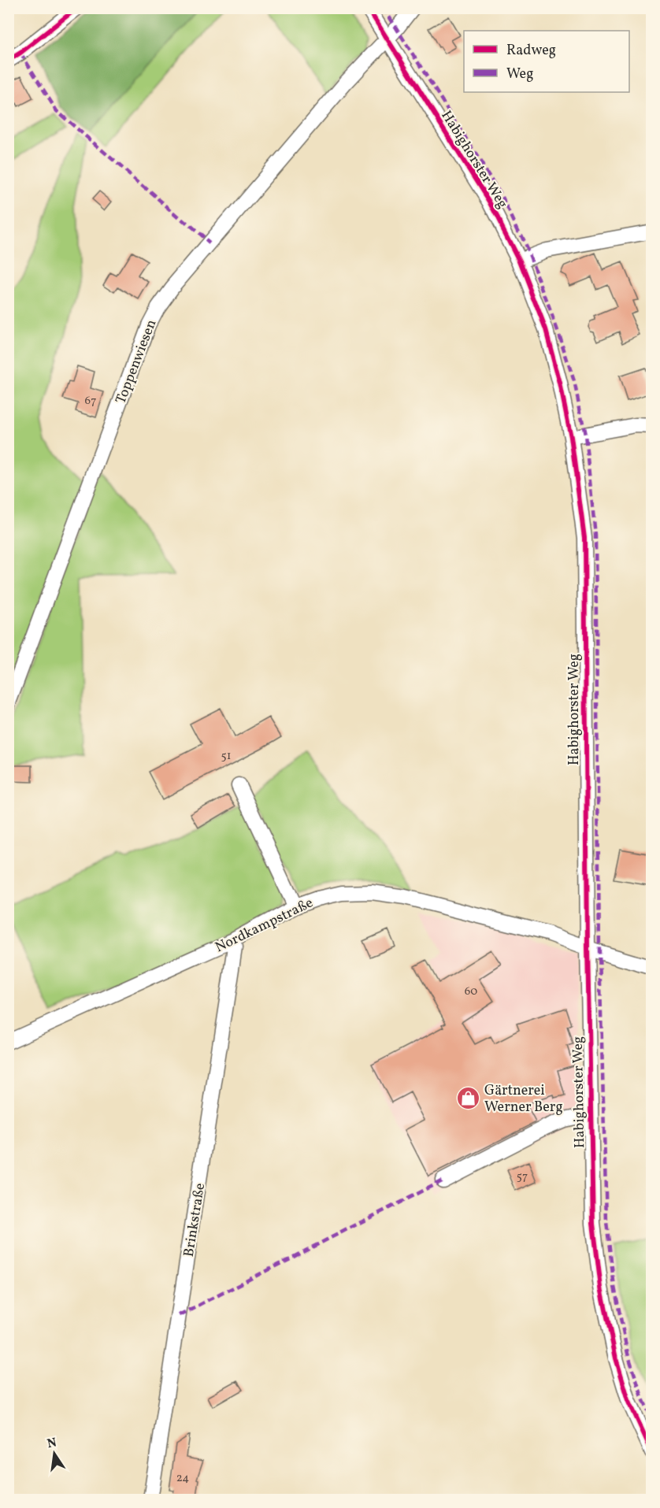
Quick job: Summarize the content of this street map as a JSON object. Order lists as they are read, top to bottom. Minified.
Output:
{"streets":{"street":["Habighorster Weg","Toppenwiesen","Nordkampstraße","Brinkstraße"]},"crossings":[["Habighorster Weg","Toppenwiesen"],["Habighorster Weg","Nordkampstraße"],["Nordkampstraße","Brinkstraße"]],"places":{"shop":["Gärtnerei Werner Berg"]},"house_numbers":["67","51","60","57","24"],"legend":["Radweg","Weg"],"north":"top"}
